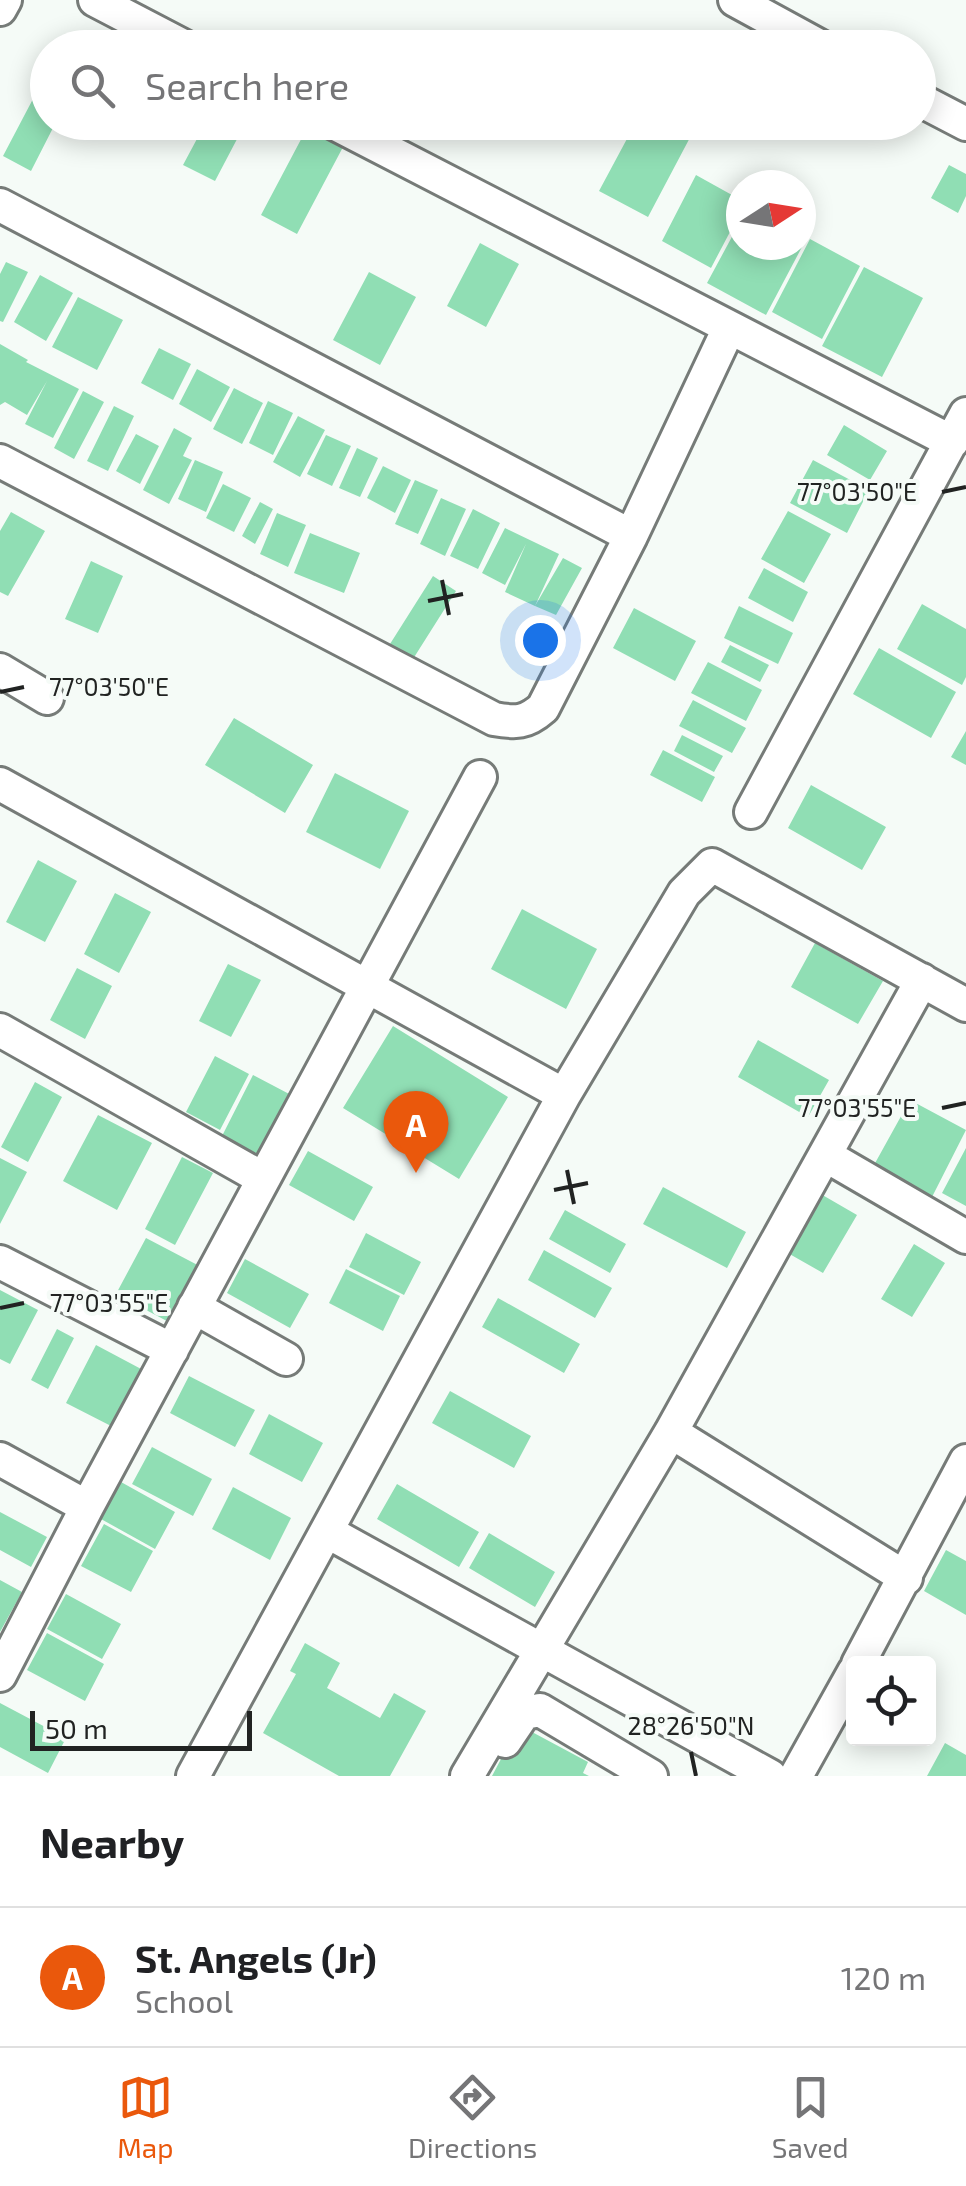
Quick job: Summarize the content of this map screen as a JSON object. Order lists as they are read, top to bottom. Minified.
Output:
{"scale_bar":"50 m","north":"right","page":{"search":"Search here","pins":"A","scale":"50 m","heading":"Nearby","list":[{"mark":"A","name":"St. Angels (Jr)","note":"School","value":"120 m"}],"nav":["Map","Directions","Saved"]},"coordinates":["77°03'50\"E","77°03'55\"E","28°26'50\"N"]}
